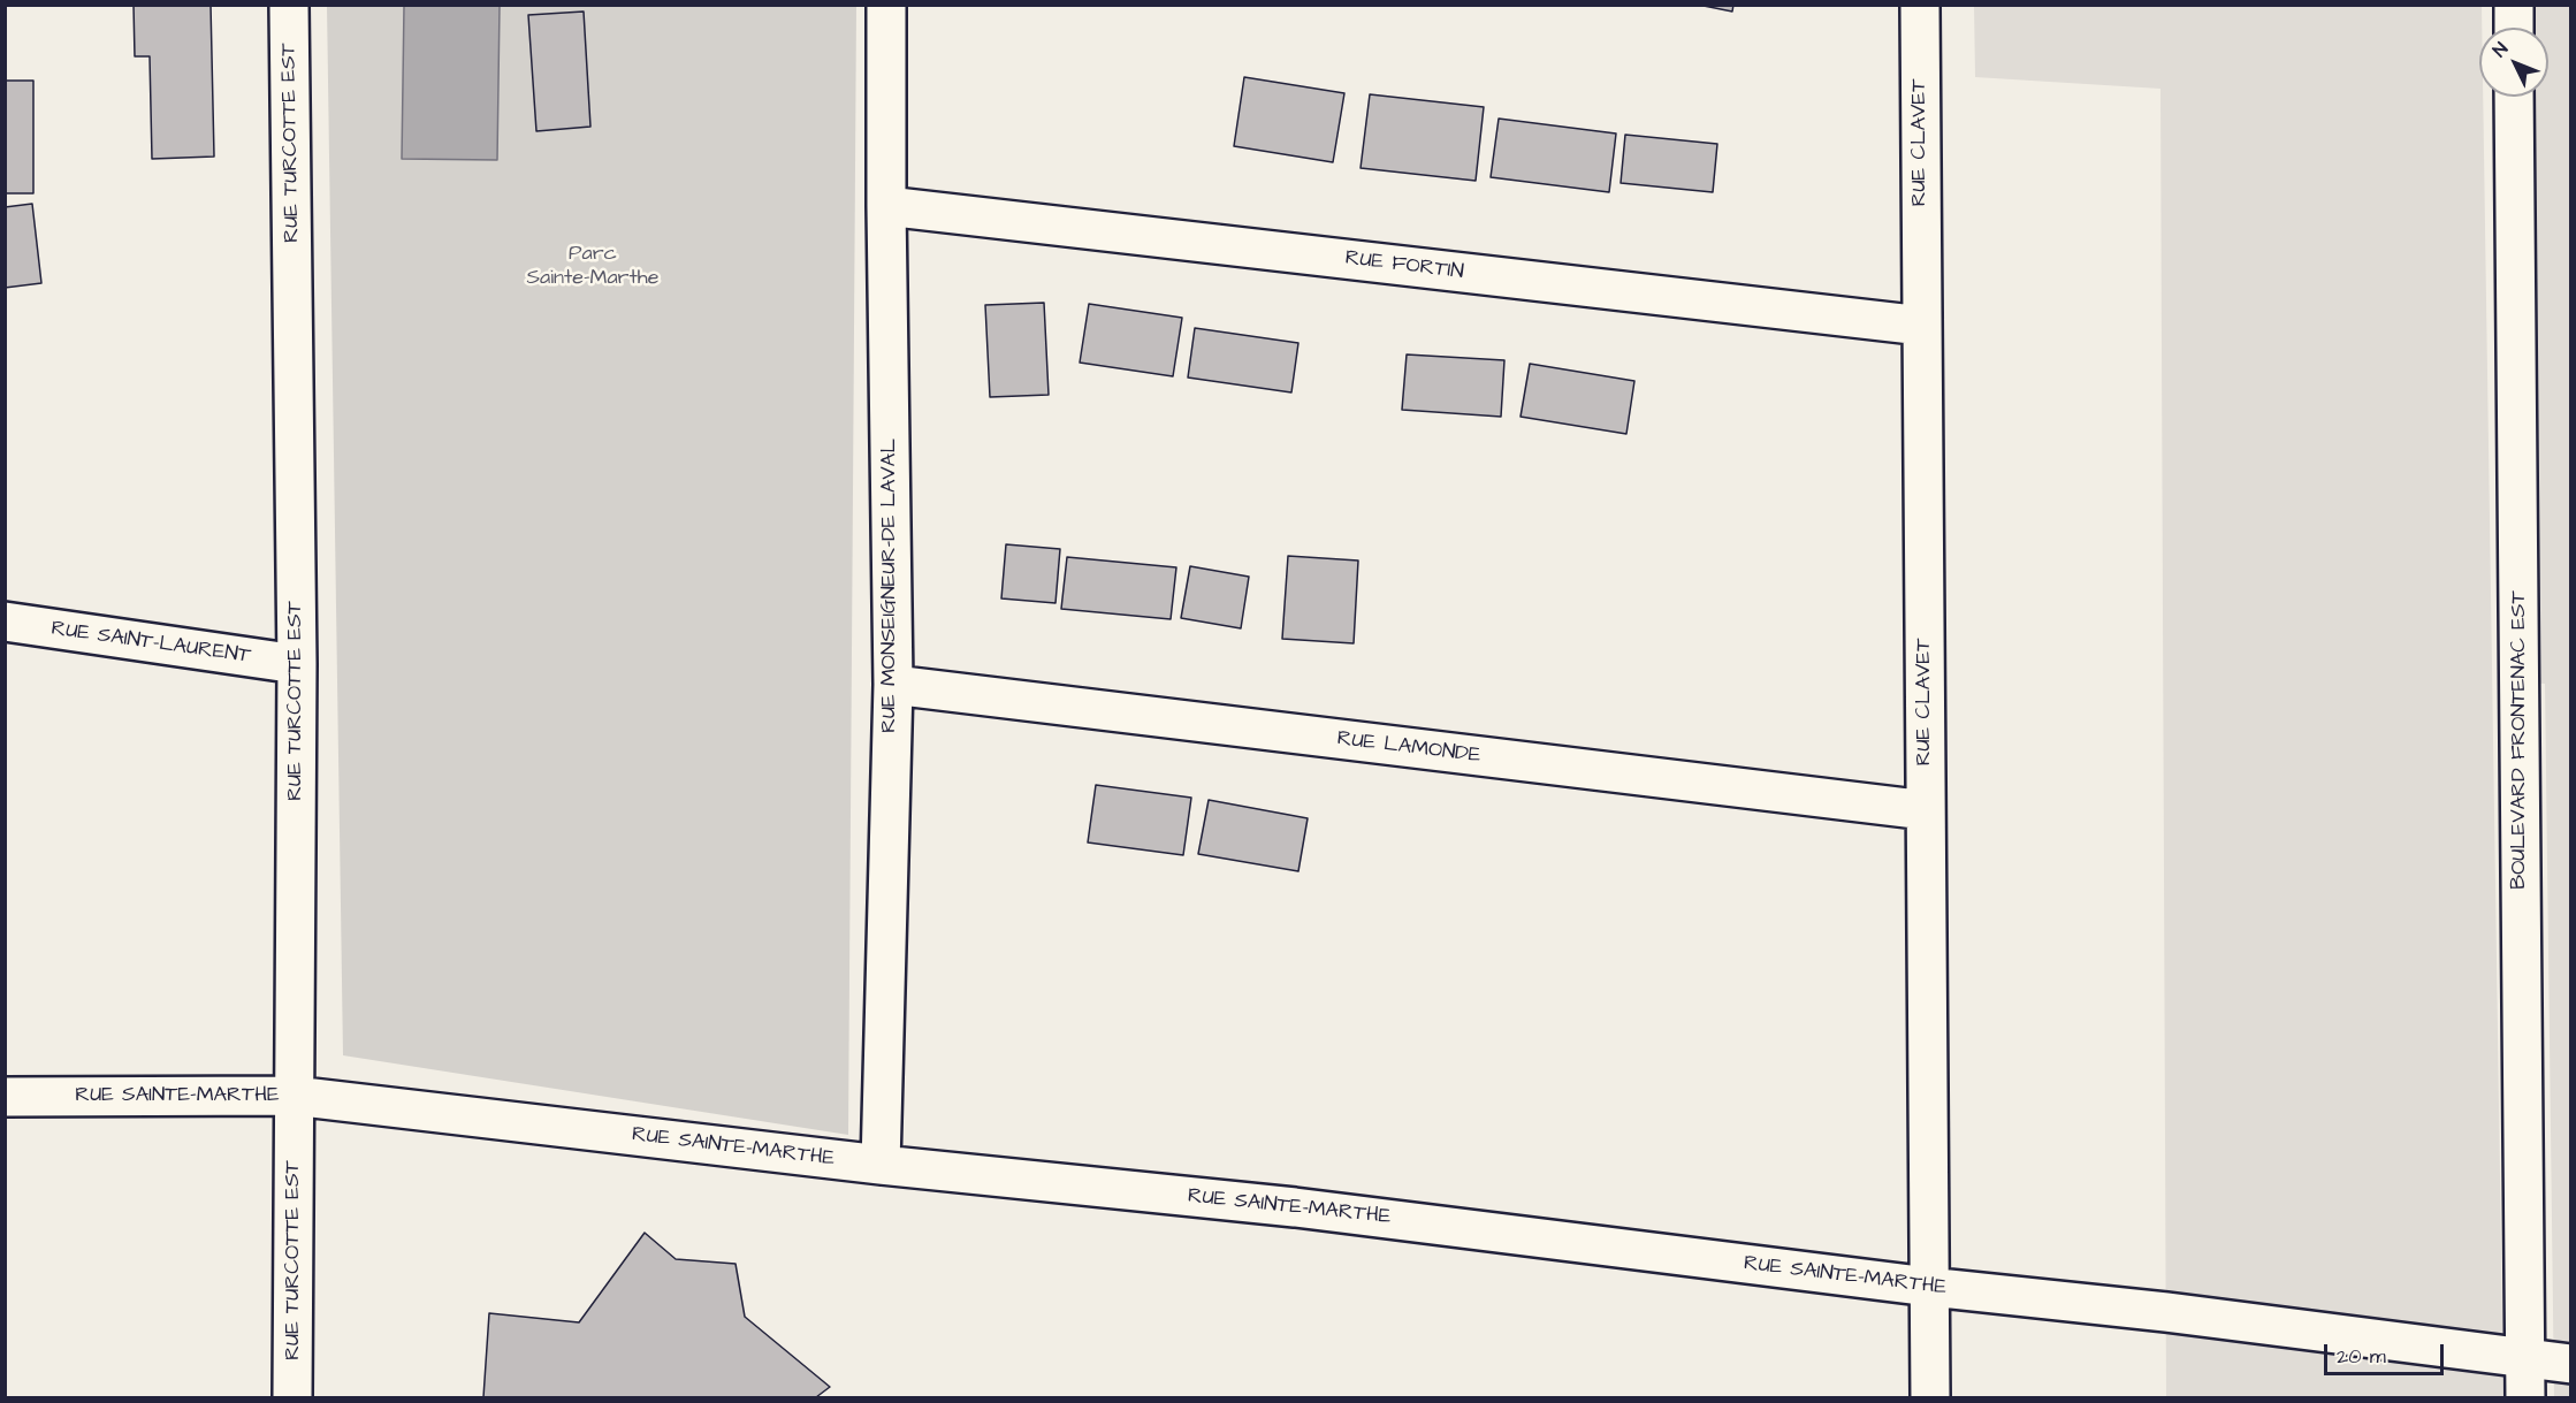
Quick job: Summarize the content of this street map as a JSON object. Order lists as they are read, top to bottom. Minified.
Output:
{"streets":{"street":["RUE TURCOTTE EST","RUE CLAVET","RUE FORTIN","RUE MONSEIGNEUR-DE LAVAL","RUE SAINT-LAURENT","BOULEVARD FRONTENAC EST","RUE LAMONDE","RUE SAINTE-MARTHE"]},"crossings":[["RUE TURCOTTE EST","RUE SAINT-LAURENT"],["RUE TURCOTTE EST","RUE SAINTE-MARTHE"],["RUE CLAVET","RUE FORTIN"],["RUE CLAVET","RUE LAMONDE"],["RUE CLAVET","RUE SAINTE-MARTHE"],["RUE FORTIN","RUE MONSEIGNEUR-DE LAVAL"],["RUE MONSEIGNEUR-DE LAVAL","RUE LAMONDE"],["RUE MONSEIGNEUR-DE LAVAL","RUE SAINTE-MARTHE"],["BOULEVARD FRONTENAC EST","RUE SAINTE-MARTHE"]],"parks":["Parc Sainte-Marthe"],"scale_bar":"20 m","north":"top left"}
